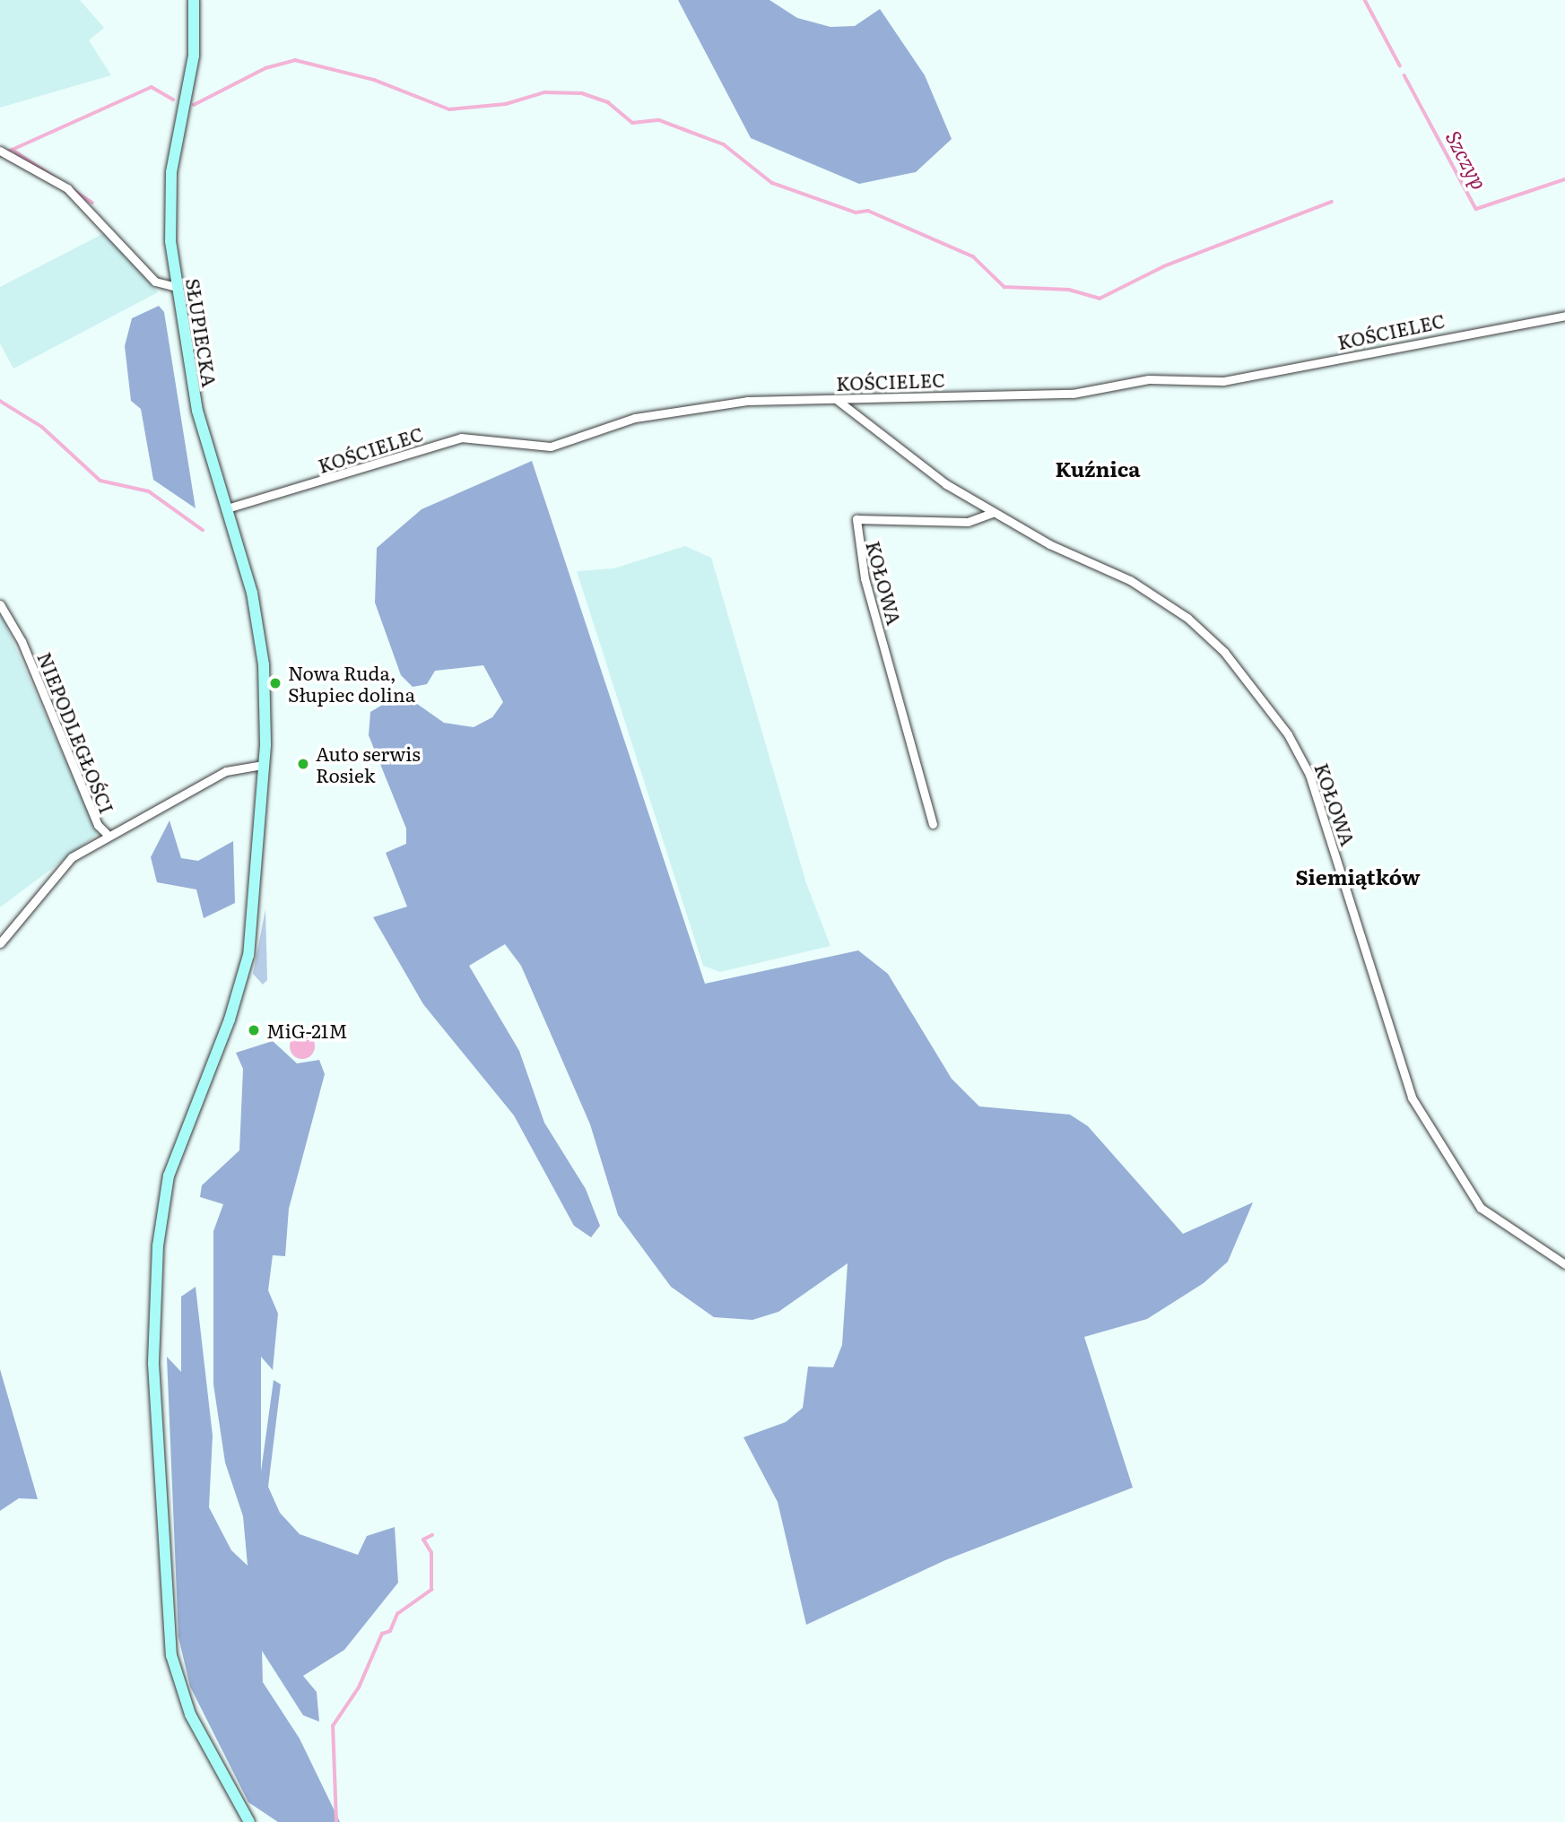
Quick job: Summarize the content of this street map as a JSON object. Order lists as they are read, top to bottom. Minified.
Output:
{"streets":{"main road":["SŁUPIECKA"],"street":["KOŚCIELEC","KOŁOWA","NIEPODLEGŁOŚCI"]},"crossings":[["KOŚCIELEC","SŁUPIECKA"],["KOŚCIELEC","KOŁOWA"]],"districts":["Kuźnica","Siemiątków"],"water":["Szczyp"],"places":["Nowa Ruda, Słupiec dolina","Auto serwis Rosiek","MiG-21M"]}
